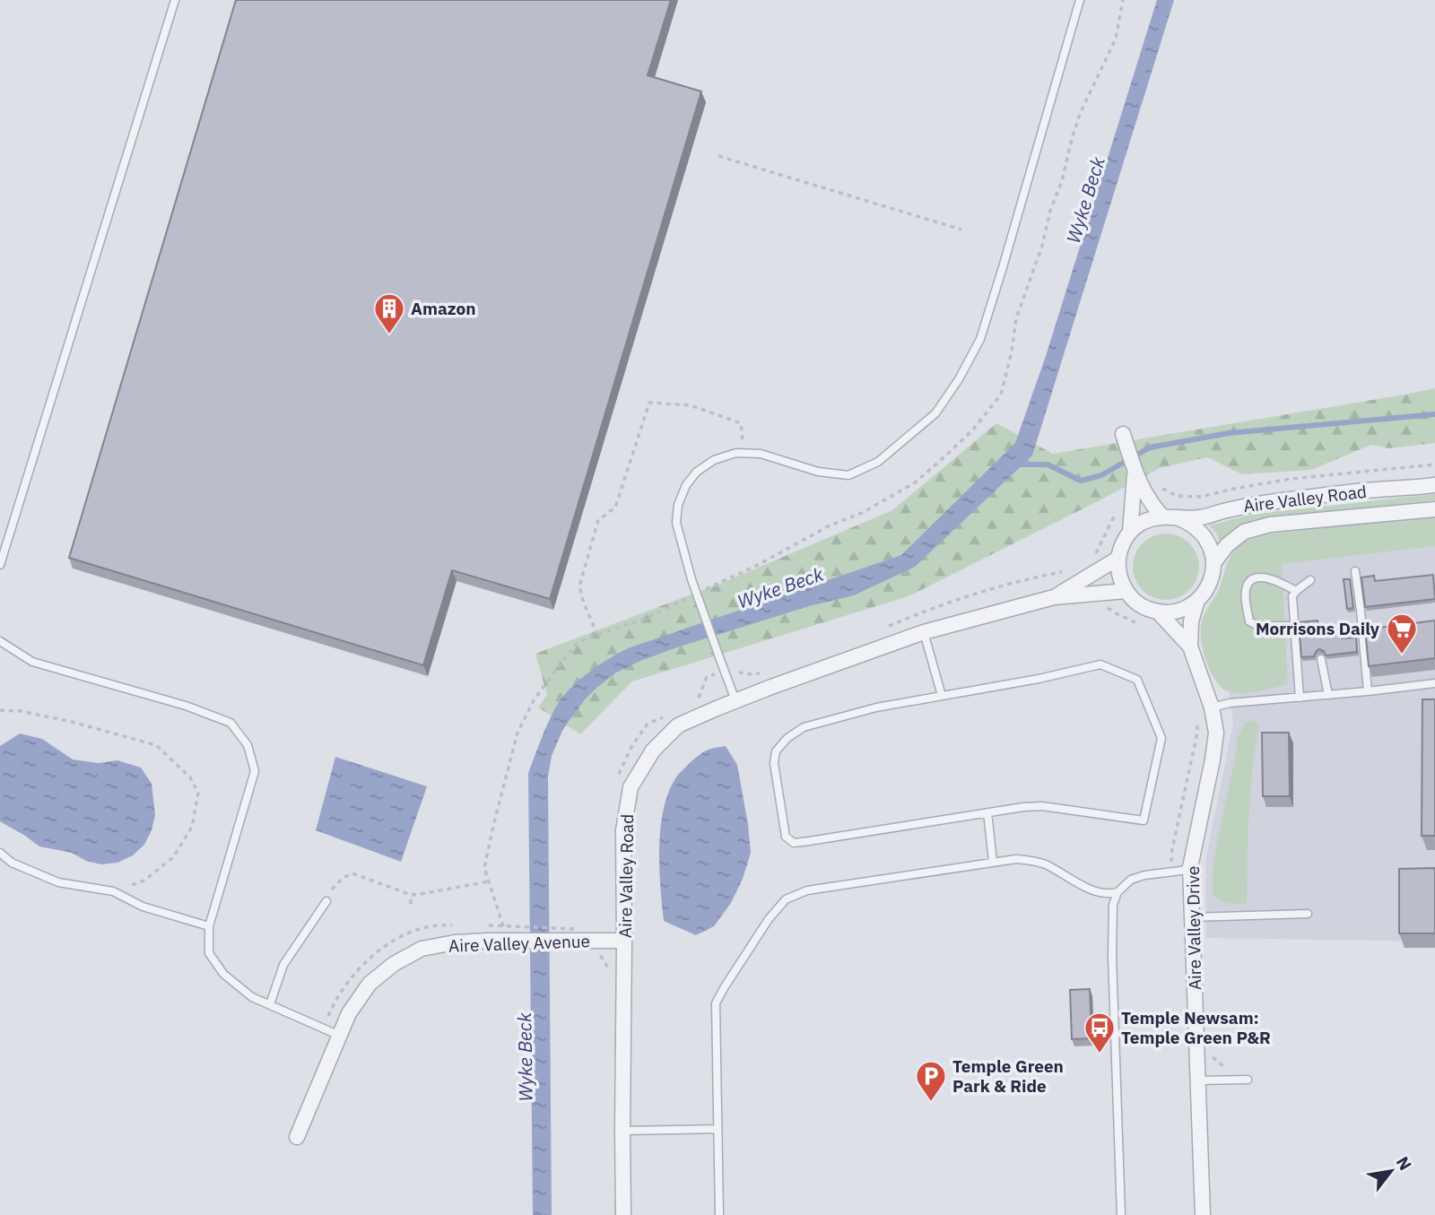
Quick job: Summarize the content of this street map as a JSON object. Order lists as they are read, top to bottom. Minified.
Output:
{"streets":{"street":["Aire Valley Road","Aire Valley Drive","Aire Valley Avenue"]},"crossings":[["Aire Valley Road","Aire Valley Drive"],["Aire Valley Road","Aire Valley Avenue"]],"water":["Wyke Beck"],"places":{"building":["Amazon"],"supermarket":["Morrisons Daily"],"bus stop":["Temple Newsam: Temple Green P&R"],"parking":["Temple Green Park & Ride"]},"north":"top right"}
